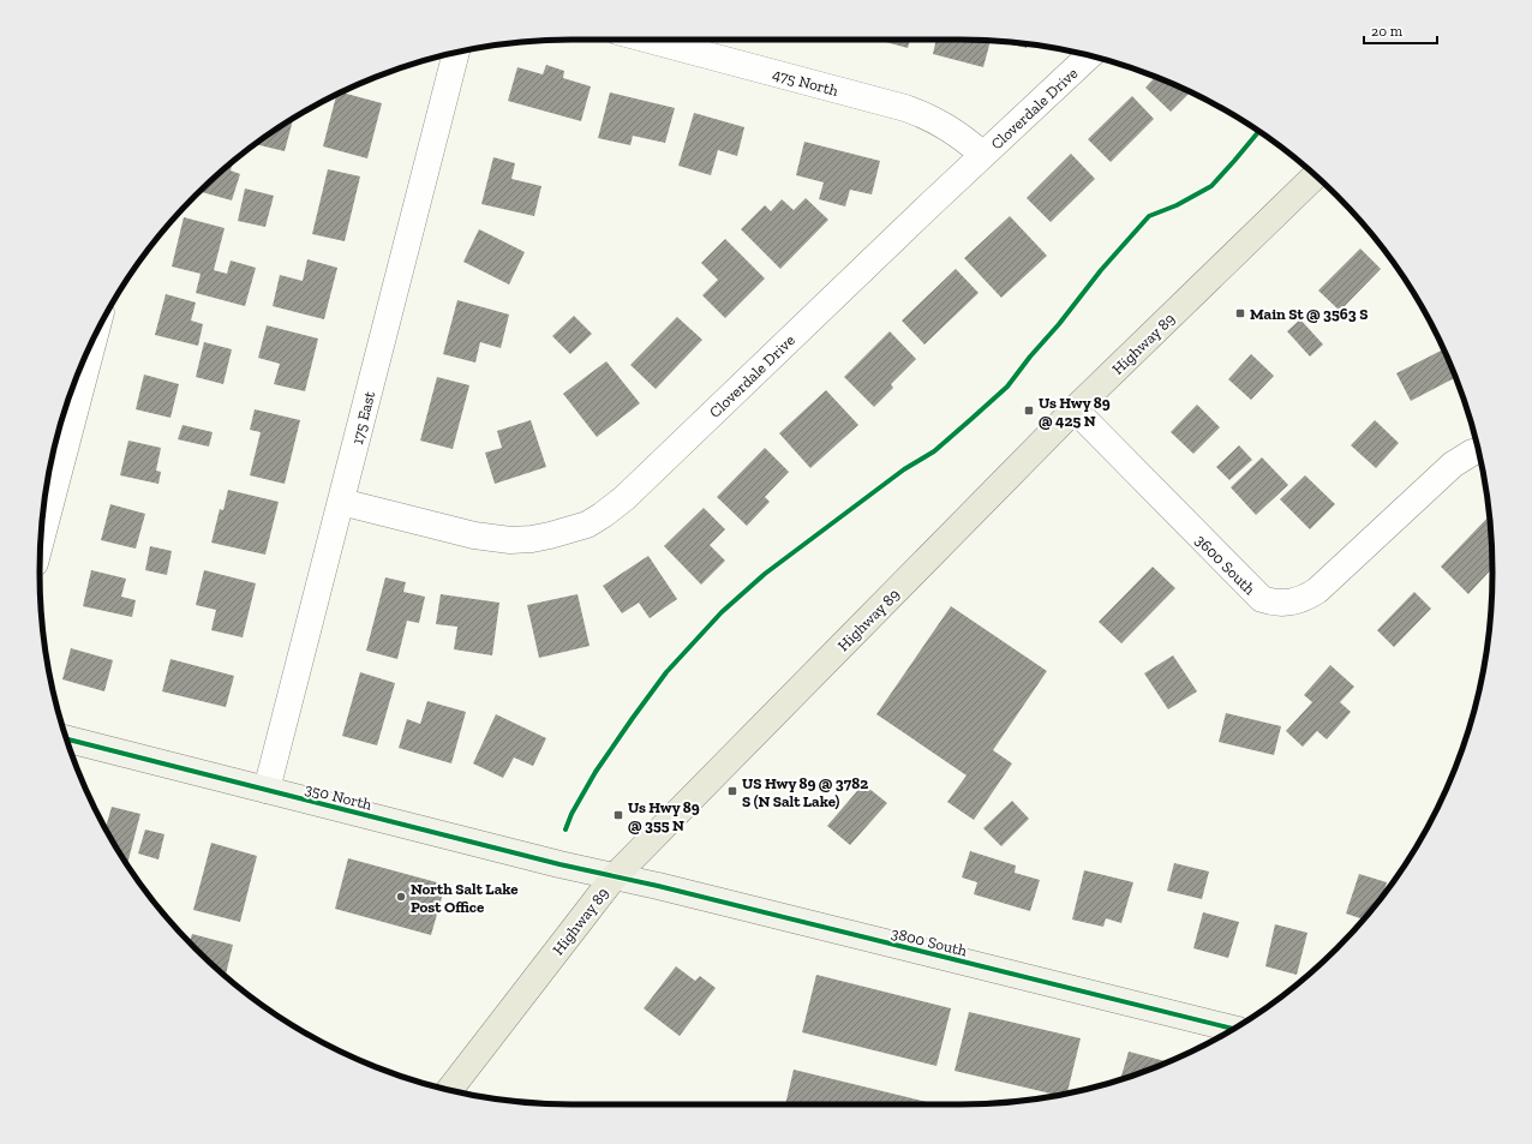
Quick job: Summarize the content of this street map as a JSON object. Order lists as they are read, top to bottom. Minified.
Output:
{"streets":{"main road":["Highway 89"],"street":["475 North","Cloverdale Drive","175 East","3600 South","350 North","3800 South"]},"crossings":[["475 North","Cloverdale Drive"],["Cloverdale Drive","175 East"],["Highway 89","3600 South"],["Highway 89","350 North"],["Highway 89","3800 South"],["175 East","350 North"],["350 North","3800 South"]],"places":{"transit":["Main St @ 3563 S","Us Hwy 89 @ 425 N","US Hwy 89 @ 3782 S (N Salt Lake)","Us Hwy 89 @ 355 N"],"other":["North Salt Lake Post Office"]},"scale_bar":"20 m"}
